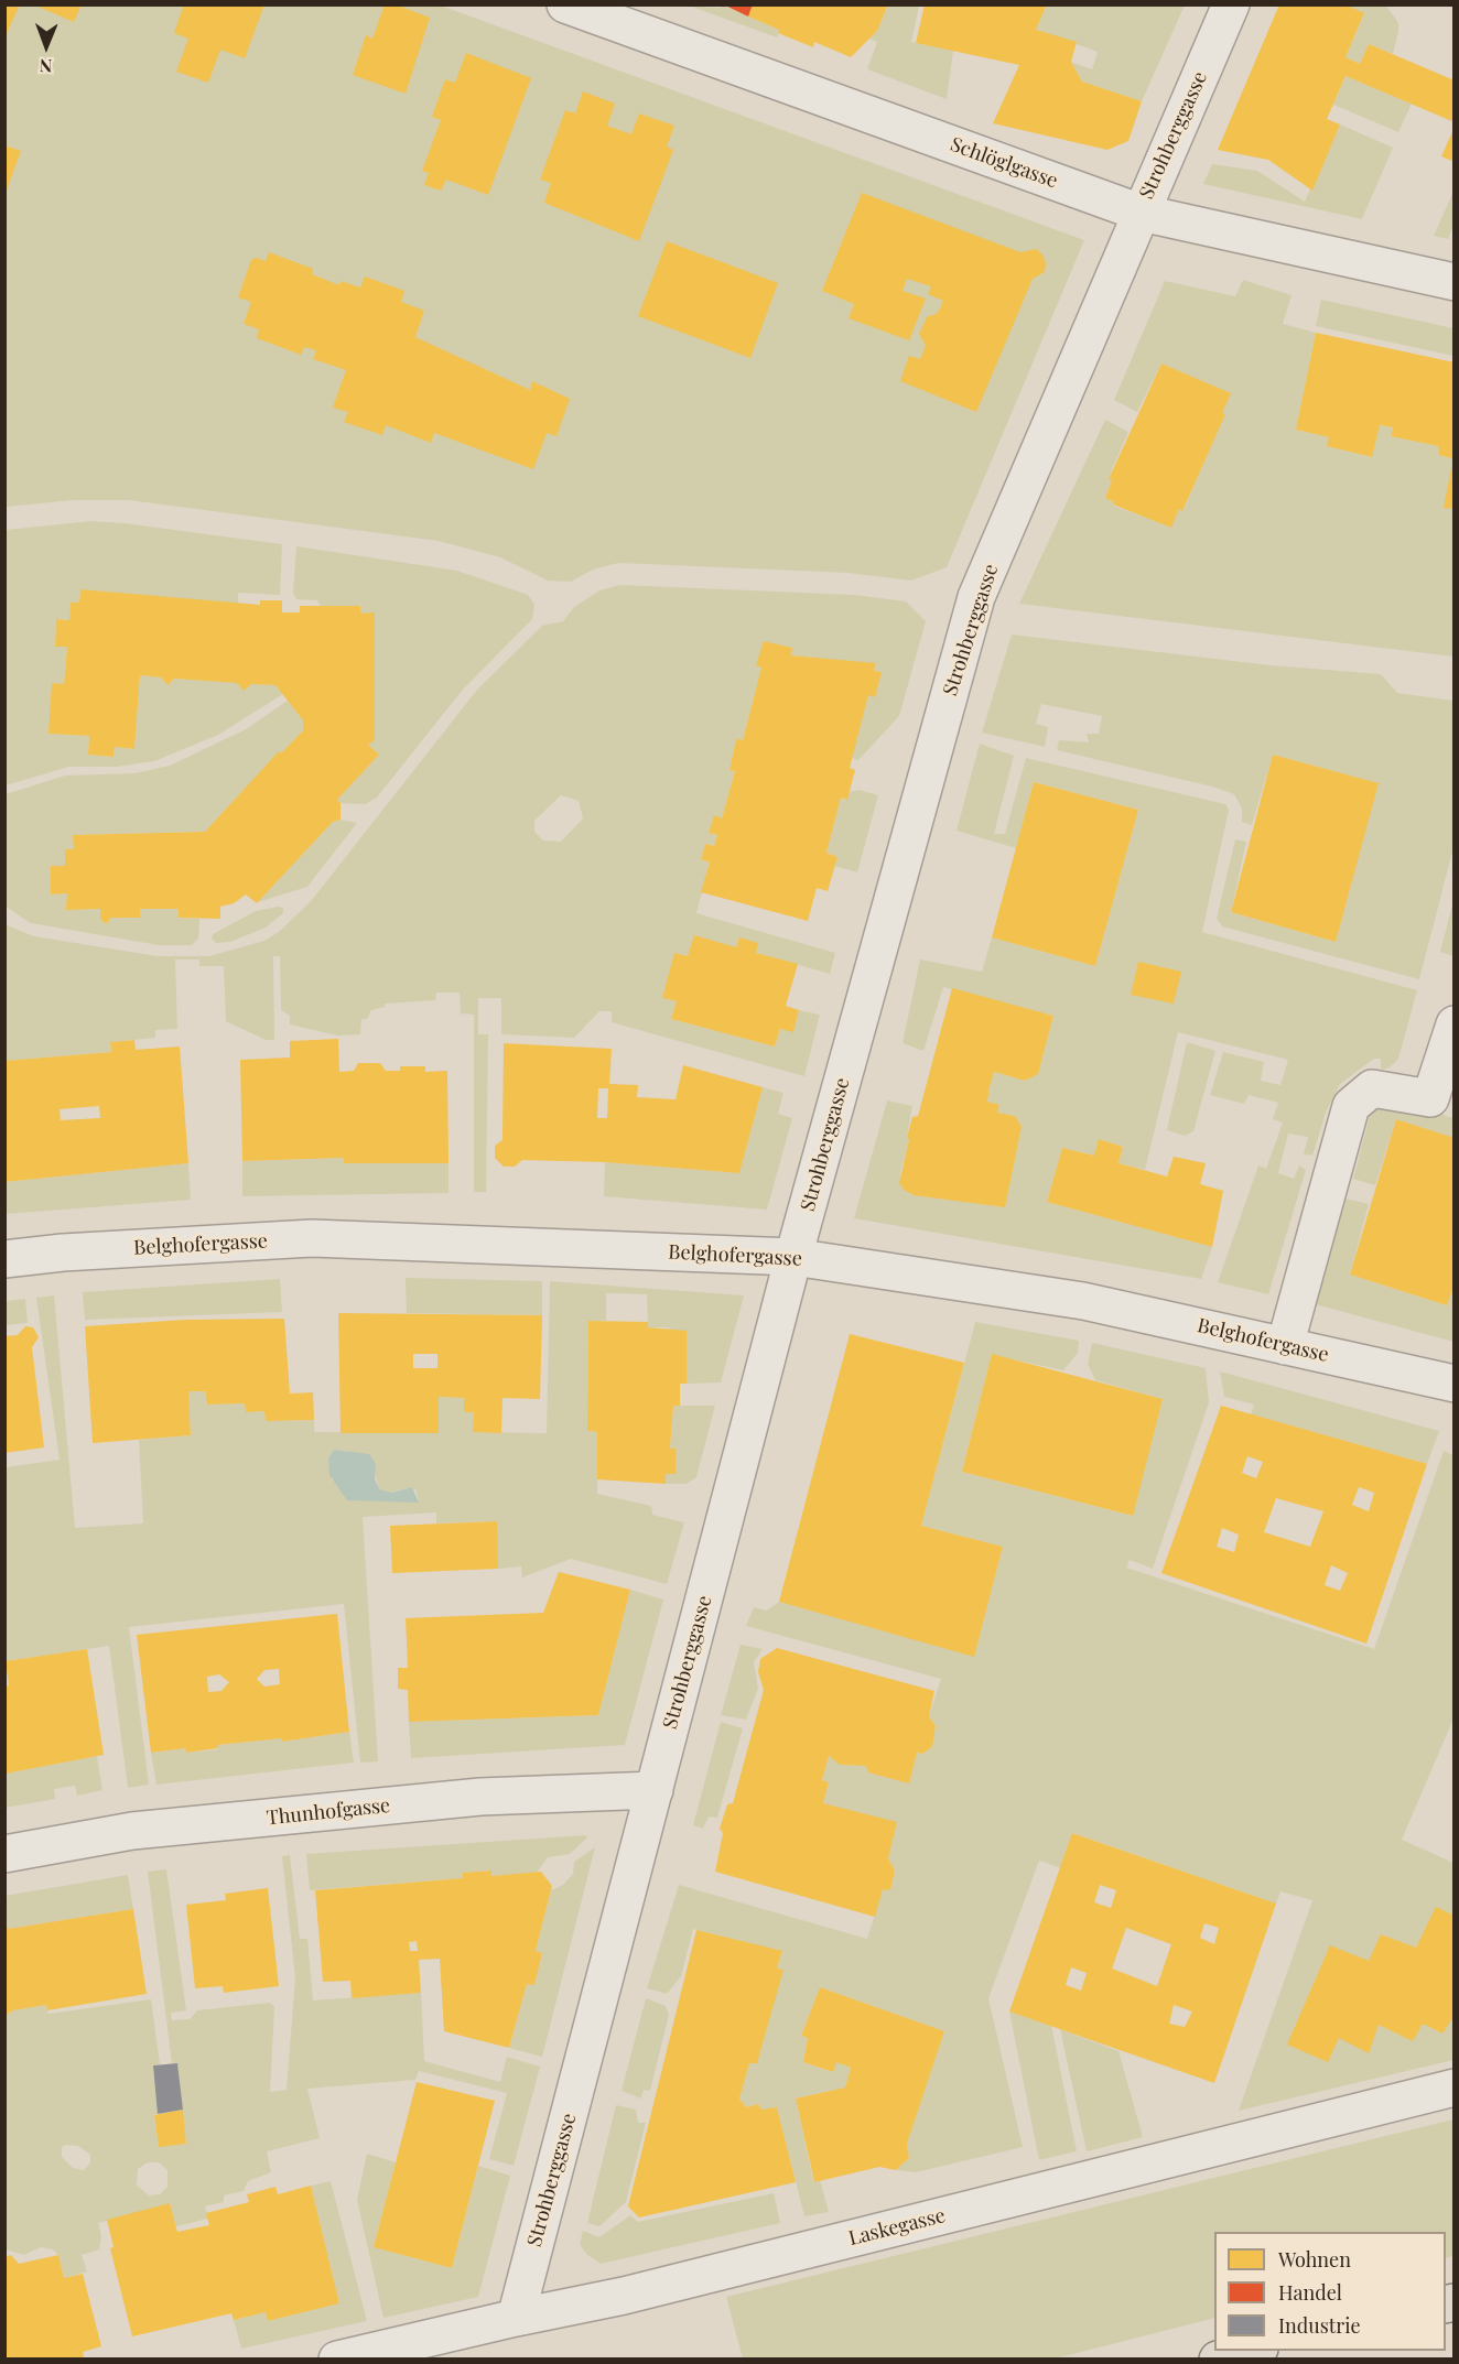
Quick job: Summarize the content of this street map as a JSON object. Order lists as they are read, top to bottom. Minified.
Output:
{"streets":{"street":["Strohberggasse","Schlöglgasse","Belghofergasse","Thunhofgasse","Laskegasse"]},"crossings":[["Strohberggasse","Schlöglgasse"],["Strohberggasse","Belghofergasse"],["Strohberggasse","Thunhofgasse"],["Strohberggasse","Laskegasse"]],"legend":["Wohnen","Handel","Industrie"],"north":"bottom"}
